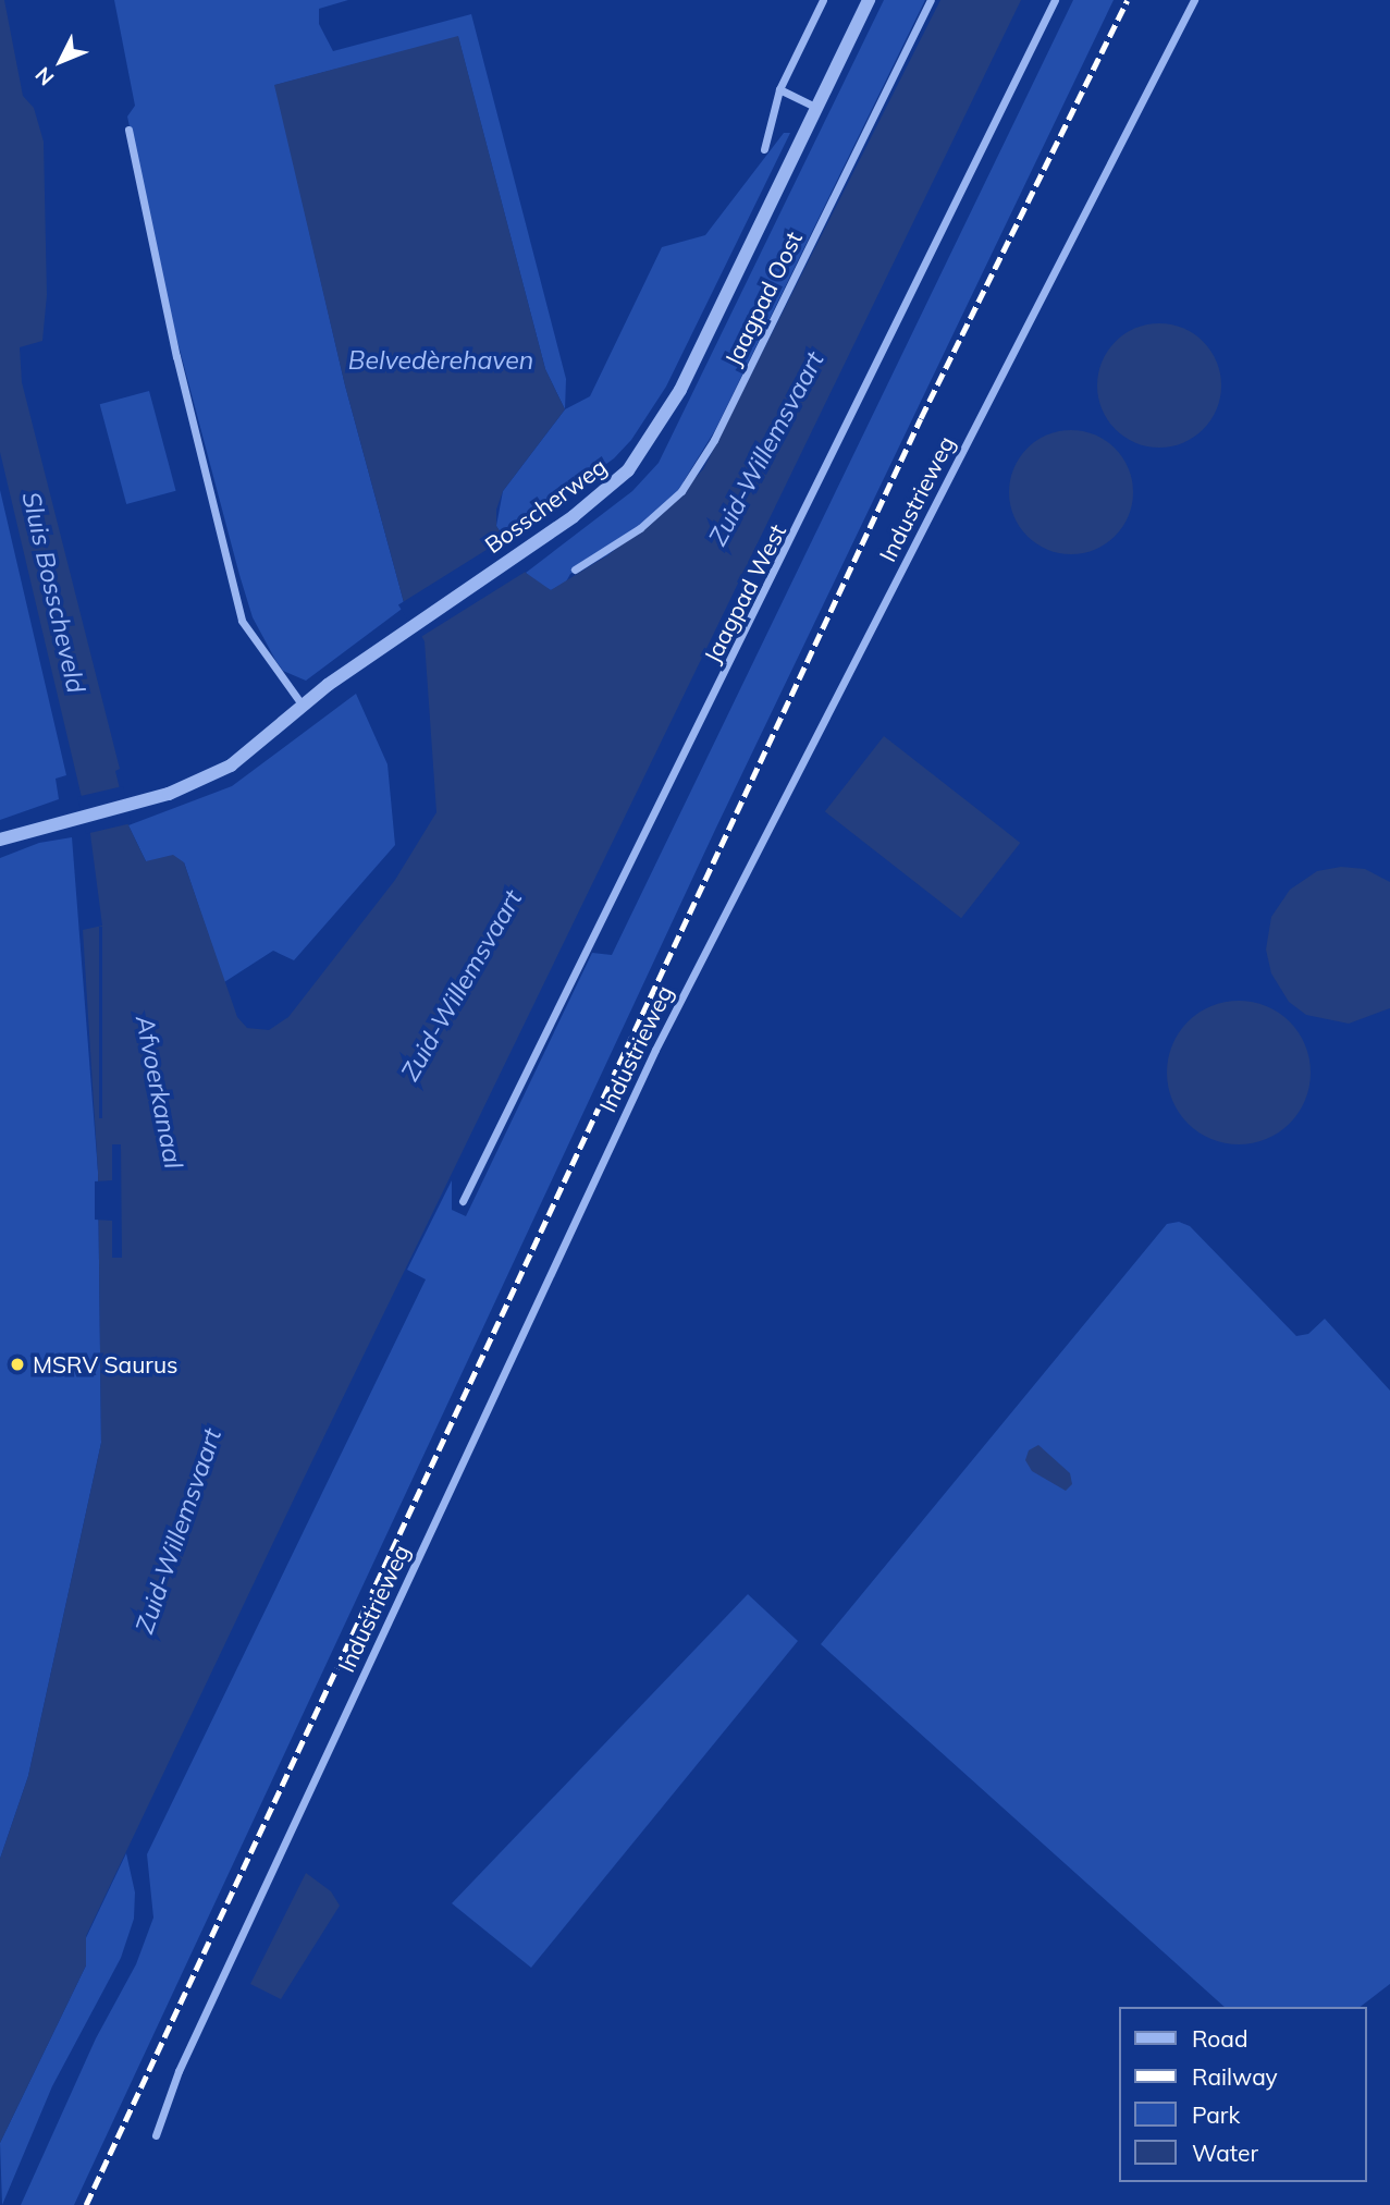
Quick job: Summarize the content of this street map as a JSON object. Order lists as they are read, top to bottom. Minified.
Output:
{"streets":{"street":["Jaagpad Oost","Industrieweg","Bosscherweg","Jaagpad West"]},"water":["Belvedèrehaven","Zuid-Willemsvaart","Sluis Bosscheveld","Afvoerkanaal"],"places":["MSRV Saurus"],"legend":["Road","Railway","Park","Water"],"north":"bottom left"}
